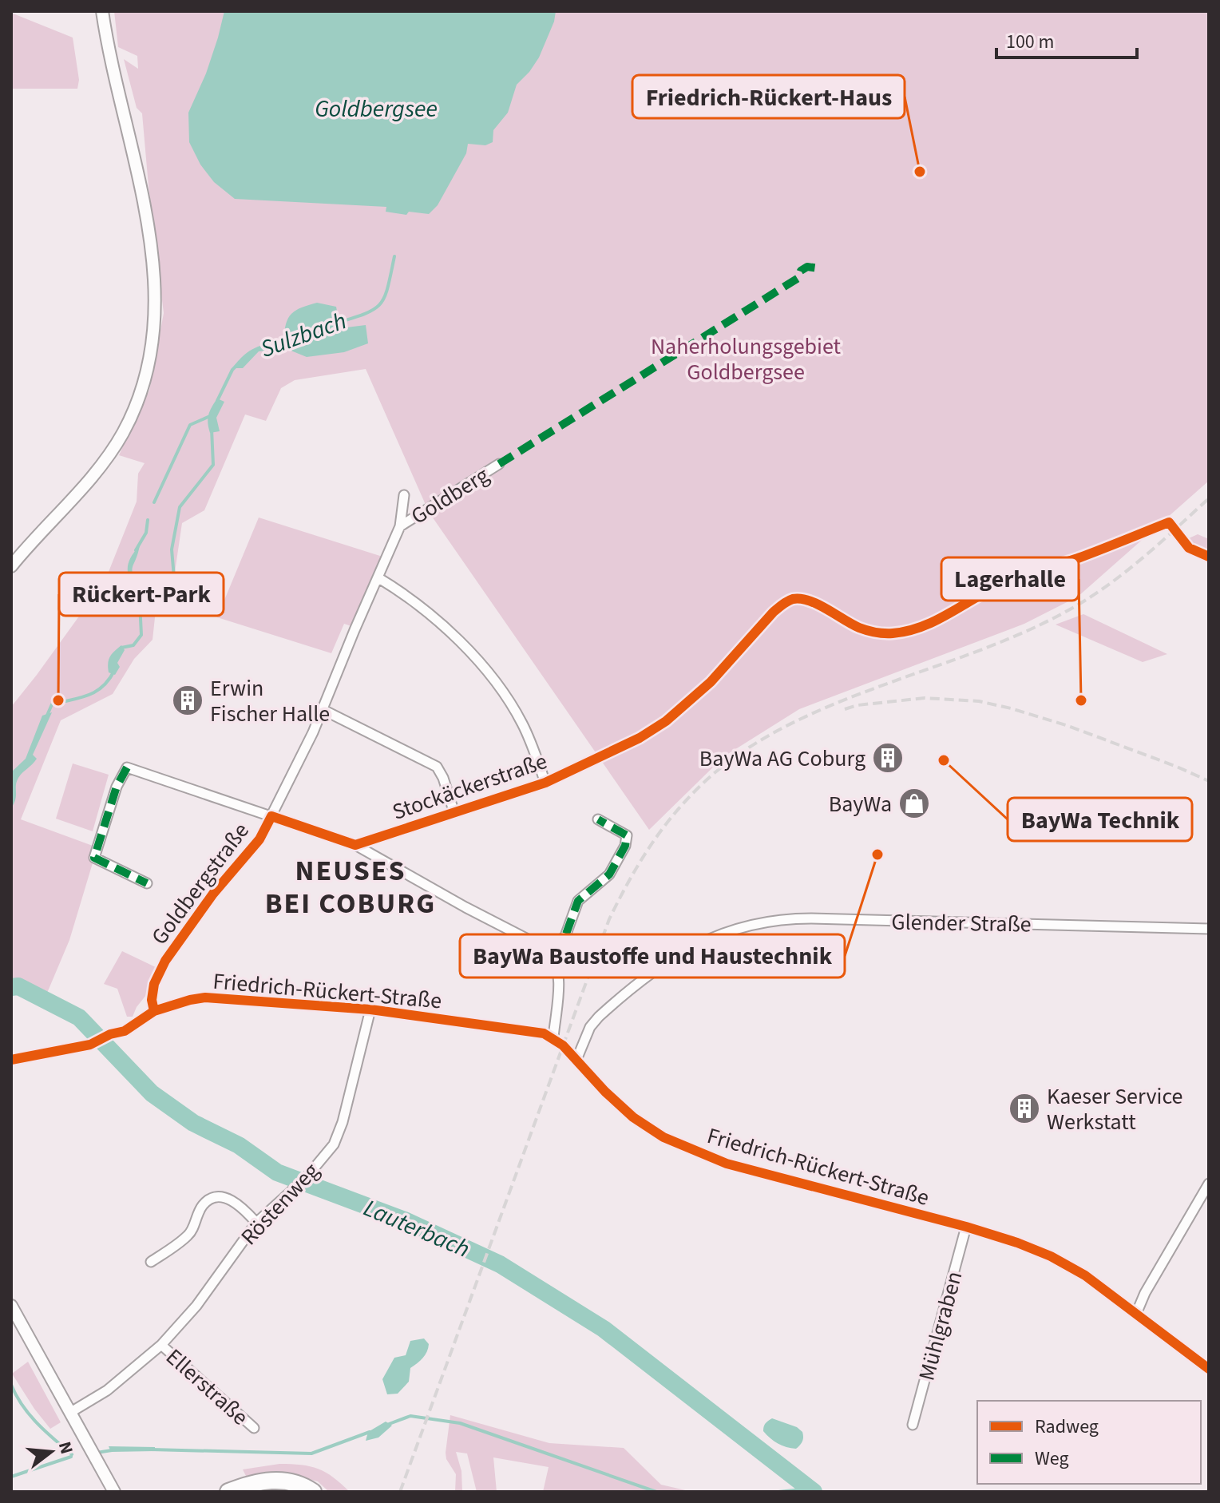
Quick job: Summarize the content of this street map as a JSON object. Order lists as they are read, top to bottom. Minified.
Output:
{"streets":{"street":["Goldberg","Stockäckerstraße","Goldbergstraße","Glender Straße","Friedrich-Rückert-Straße","Röstenweg","Mühlgraben","Ellerstraße"]},"crossings":[["Goldberg","Goldbergstraße"],["Goldbergstraße","Friedrich-Rückert-Straße"],["Glender Straße","Friedrich-Rückert-Straße"],["Friedrich-Rückert-Straße","Röstenweg"],["Friedrich-Rückert-Straße","Mühlgraben"],["Röstenweg","Ellerstraße"]],"districts":["NEUSES BEI COBURG"],"water":["Goldbergsee","Sulzbach","Lauterbach"],"parks":["Naherholungsgebiet Goldbergsee"],"places":{"other":["Friedrich-Rückert-Haus","Rückert-Park","Lagerhalle","BayWa Technik","BayWa Baustoffe und Haustechnik"],"building":["Erwin Fischer Halle","BayWa AG Coburg","Kaeser Service Werkstatt"],"shop":["BayWa"]},"legend":["Radweg","Weg"],"scale_bar":"100 m","north":"right"}
